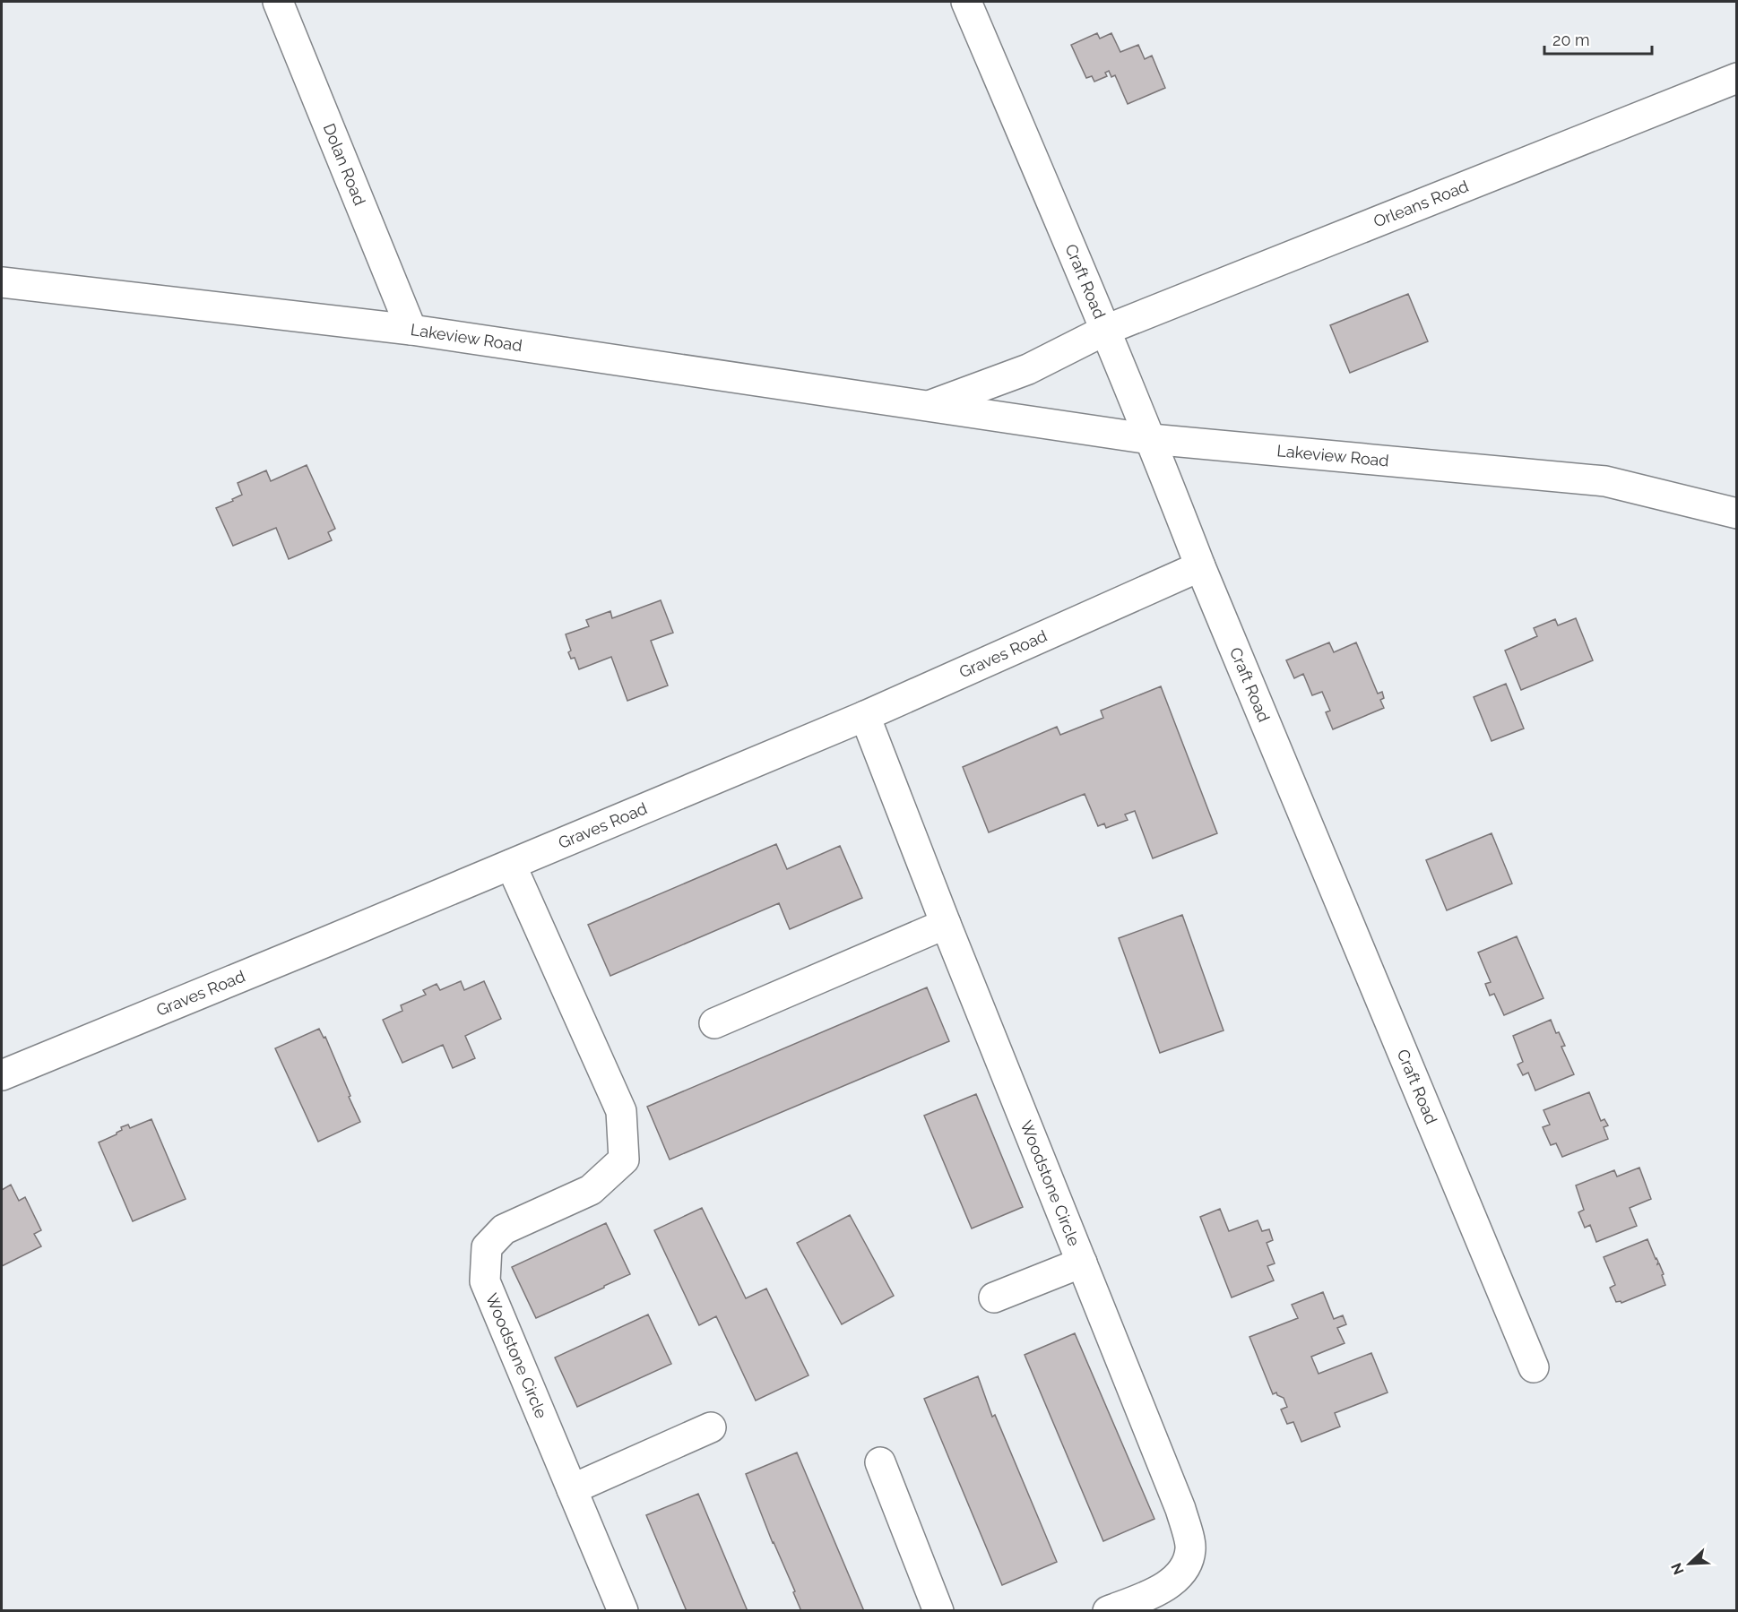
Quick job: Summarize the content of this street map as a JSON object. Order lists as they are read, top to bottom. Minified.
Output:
{"streets":{"street":["Dolan Road","Orleans Road","Craft Road","Lakeview Road","Graves Road","Woodstone Circle"]},"crossings":[["Dolan Road","Lakeview Road"],["Orleans Road","Craft Road"],["Orleans Road","Lakeview Road"],["Craft Road","Lakeview Road"],["Craft Road","Graves Road"],["Graves Road","Woodstone Circle"]],"scale_bar":"20 m","north":"bottom left"}
